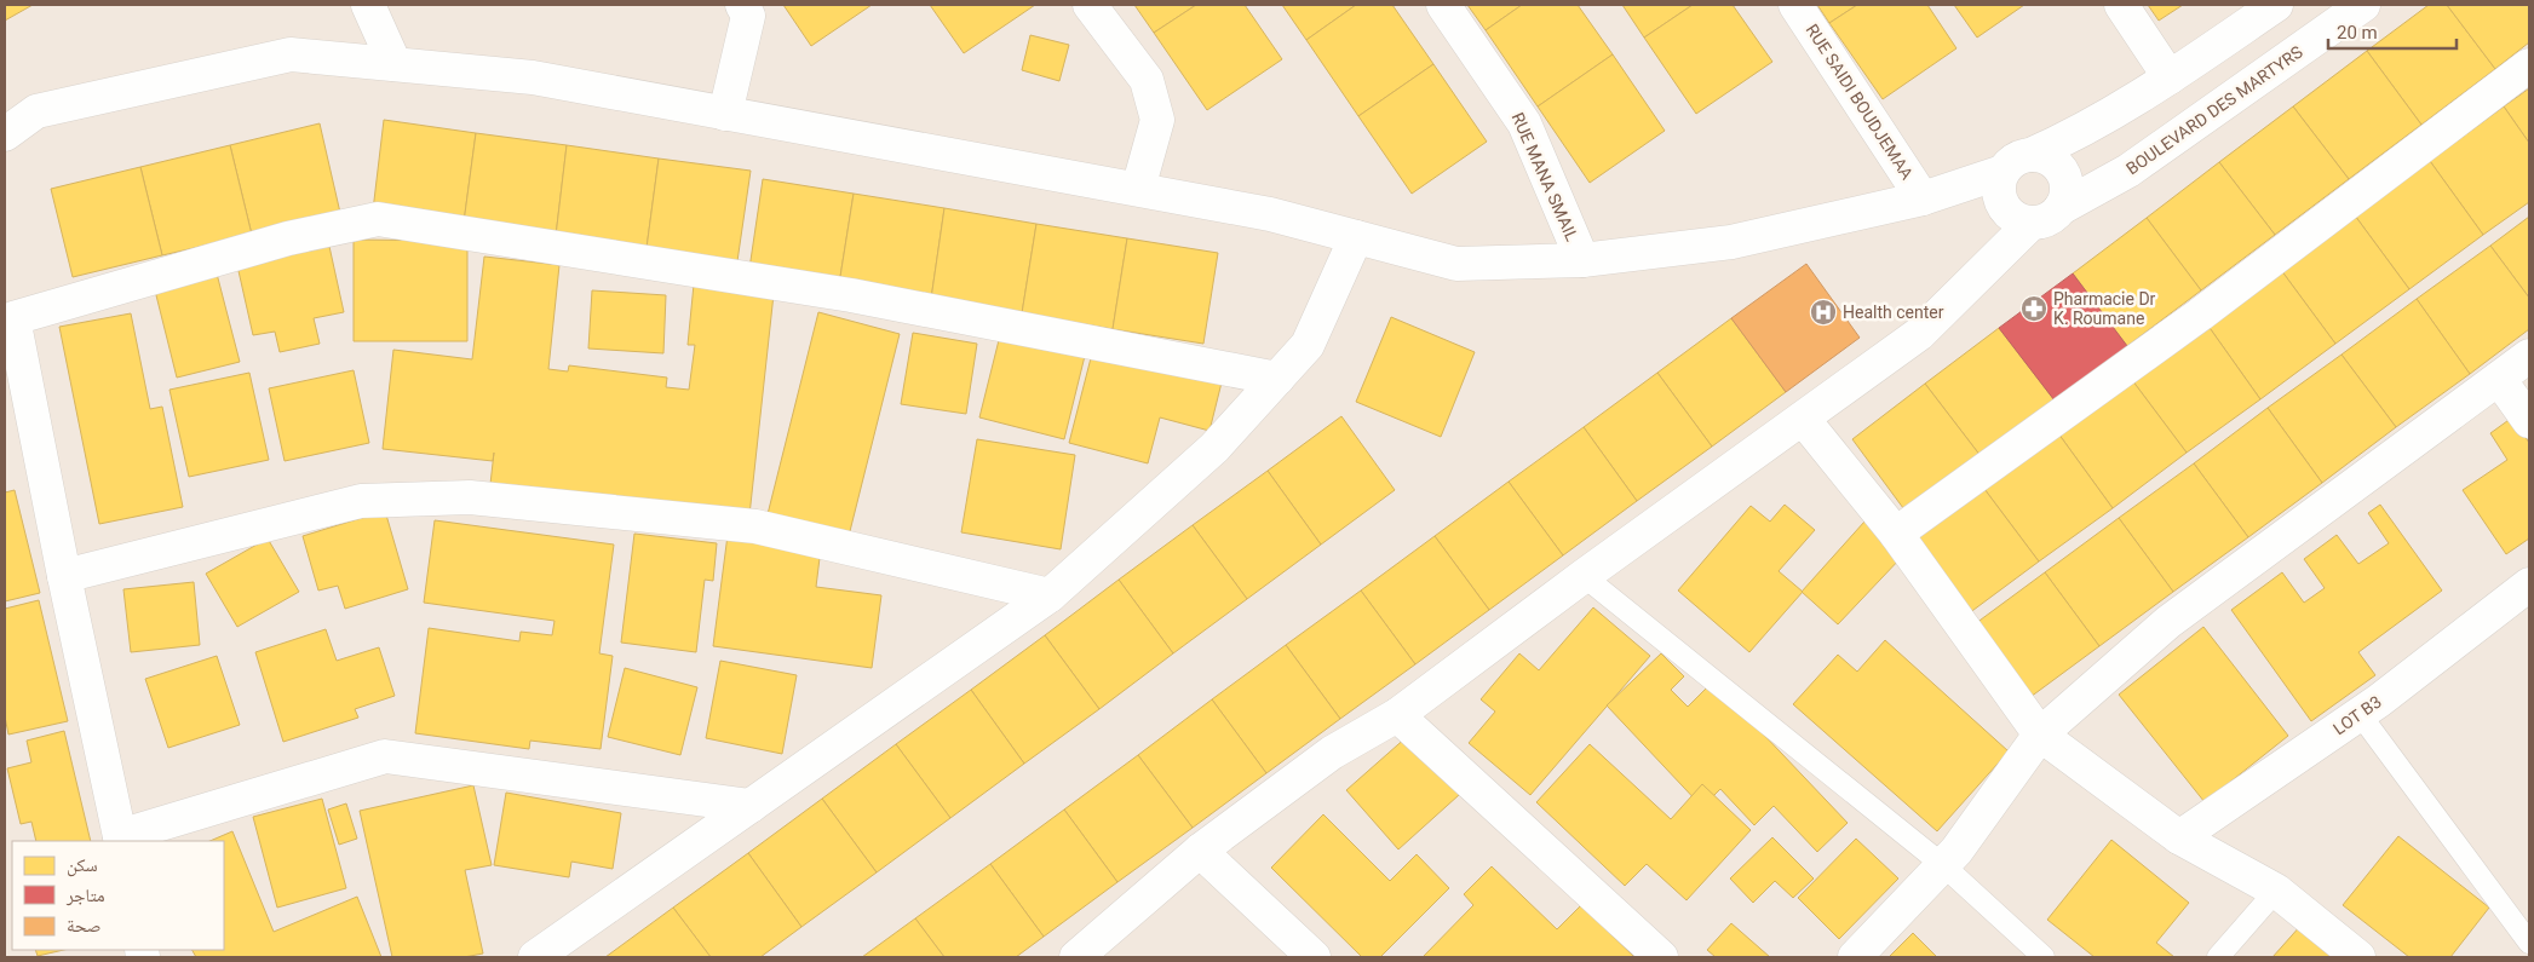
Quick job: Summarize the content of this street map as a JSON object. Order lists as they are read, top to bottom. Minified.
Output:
{"streets":{"street":["RUE SAIDI BOUDJEMAA","BOULEVARD DES MARTYRS","RUE MANA SMAIL","LOT B3"]},"places":{"pharmacy":["Pharmacie Dr K. Roumane"],"hospital":["Health center"]},"legend":["سكن","متاجر","صحة"],"scale_bar":"20 m"}
